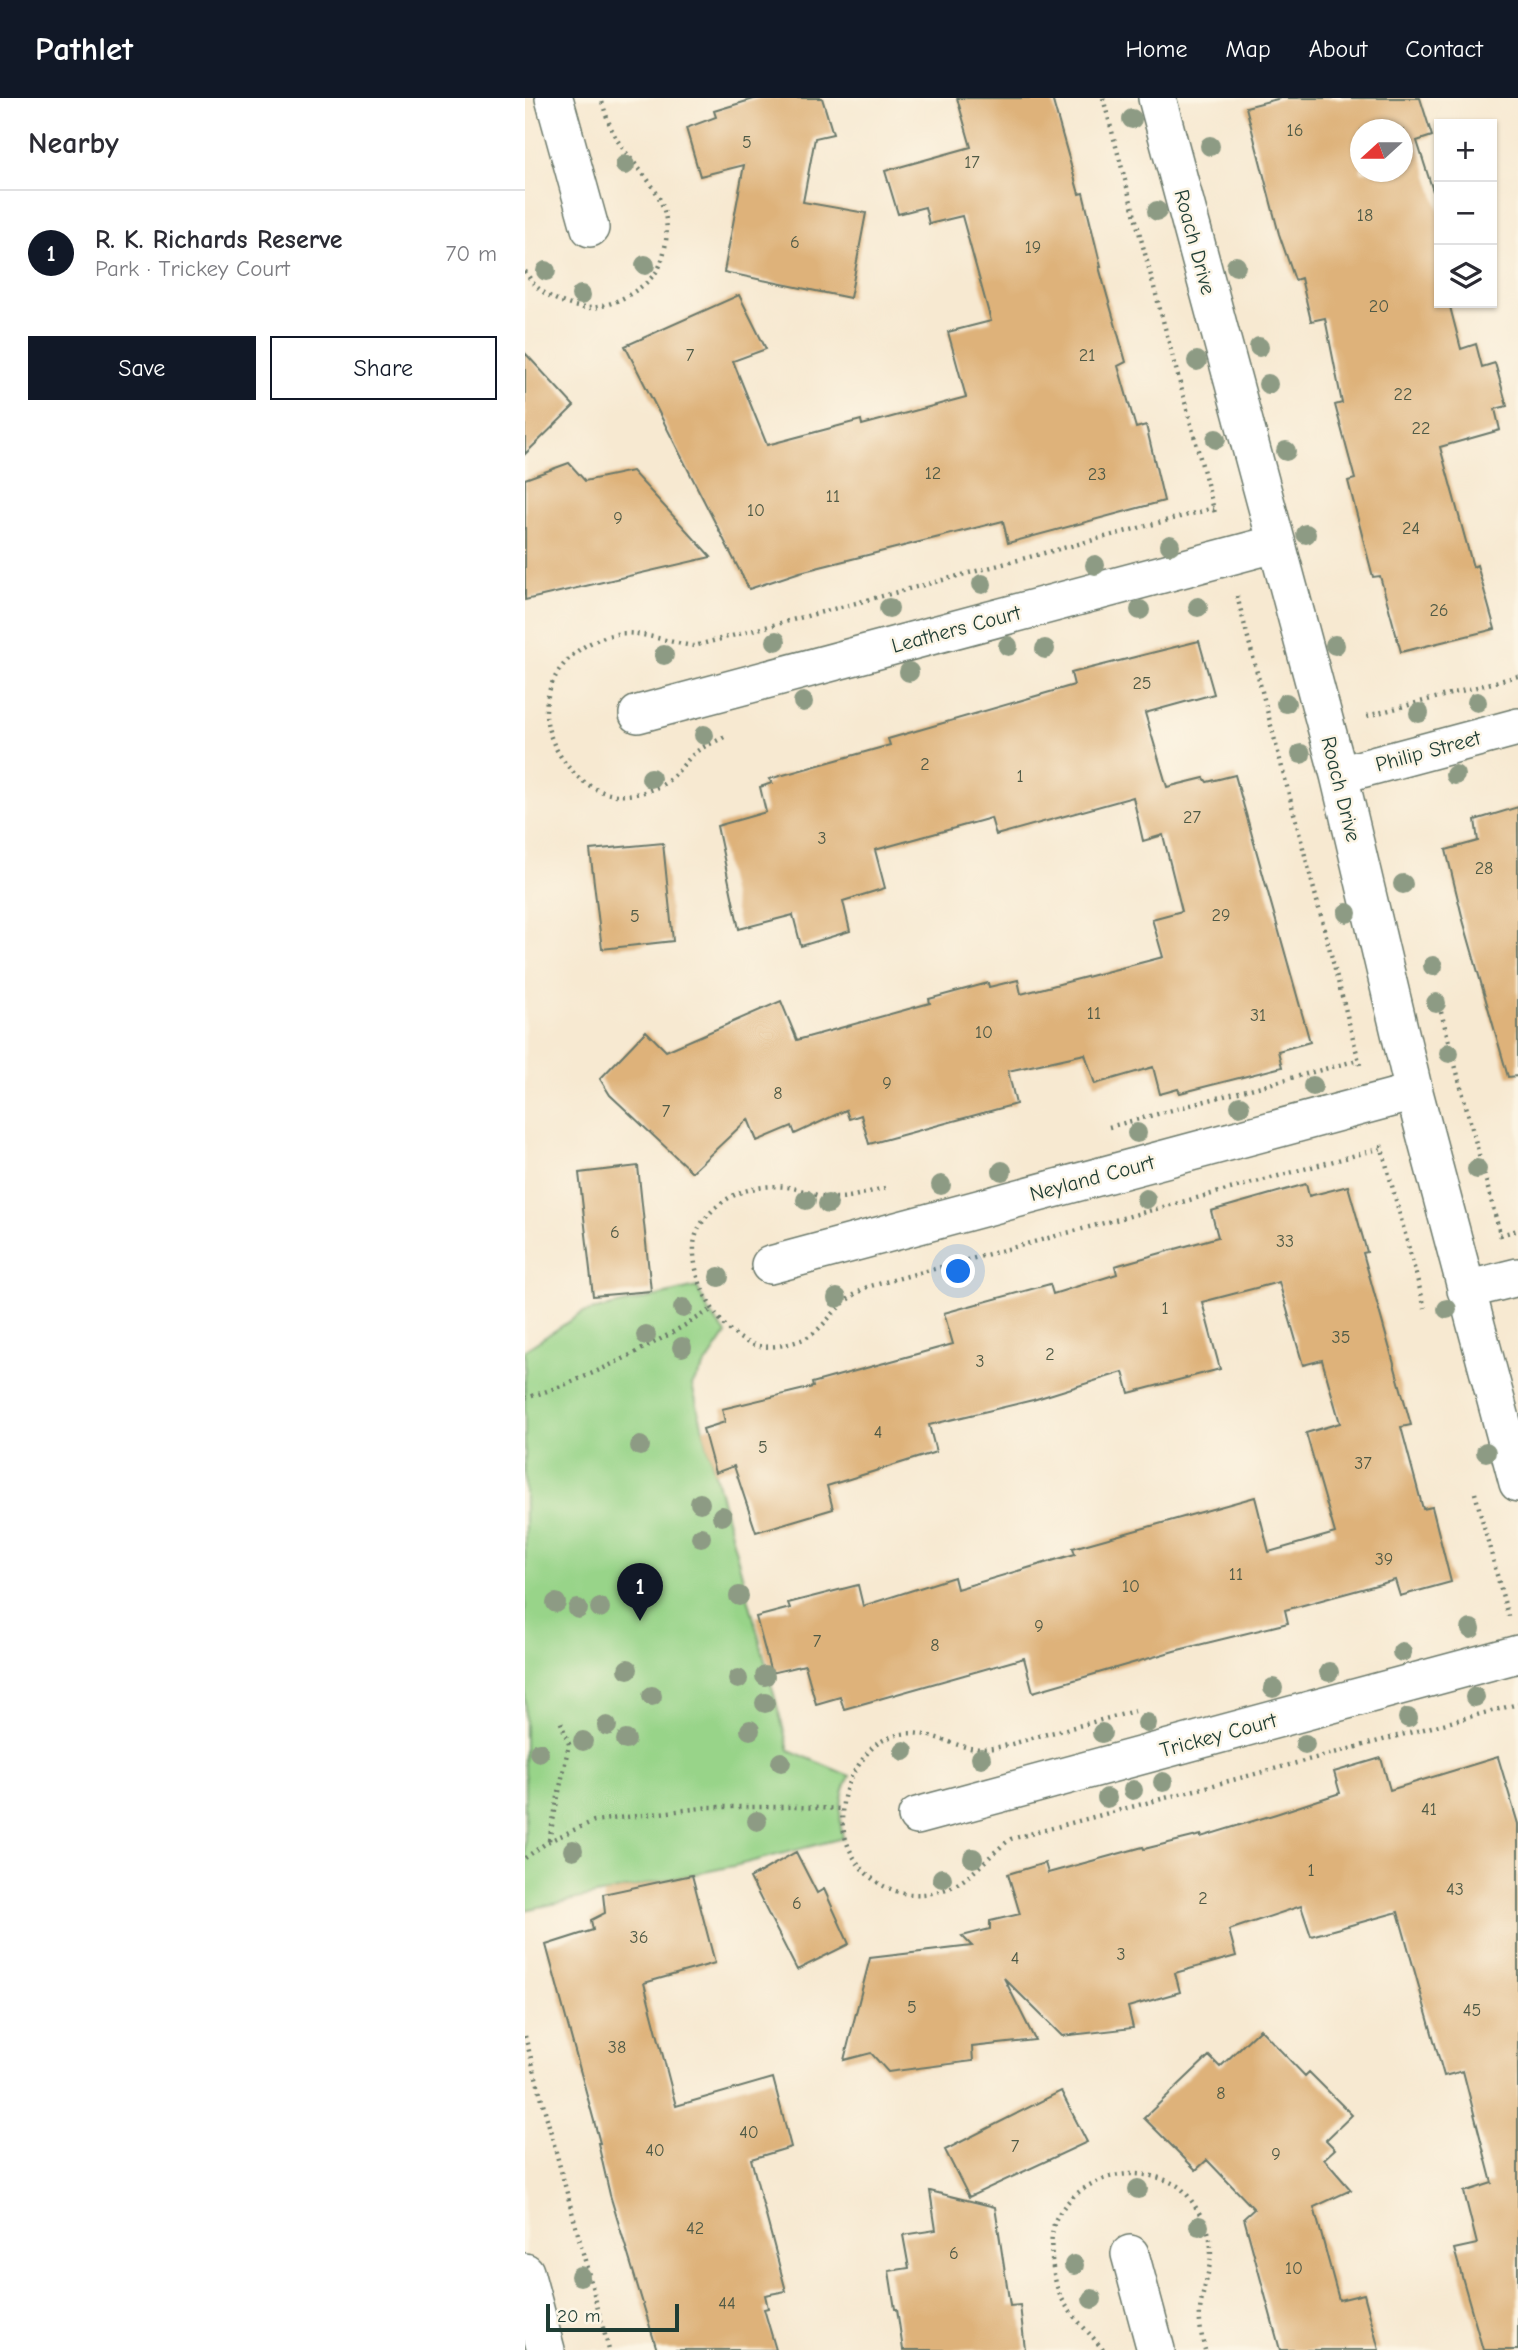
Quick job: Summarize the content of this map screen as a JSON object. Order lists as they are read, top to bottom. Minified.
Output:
{"streets":{"street":["Roach Drive","Leathers Court","Philip Street","Neyland Court","Trickey Court"]},"crossings":[["Roach Drive","Leathers Court"],["Roach Drive","Philip Street"],["Roach Drive","Neyland Court"]],"house_numbers":["16","5","17","18","6","19","20","7","21","22","22","12","23","11","10","9","24","26","25","2","1","27","3","28","29","5","11","31","10","9","8","7","6","33","1","35","2","3","4","5","37","39","11","10","9","7","8","41","1","43","2","6","36","3","4","5","45","38","8","40","7","40","9","42","6","10","44"],"scale_bar":"20 m","north":"left","page":{"header":"Pathlet","nav":["Home","Map","About","Contact"],"heading":"Nearby","map_buttons":["+","−"],"list":[{"mark":"1","name":"R. K. Richards Reserve","note":"Park · Trickey Court","value":"70 m"}],"buttons":["Save","Share"],"pins":"1","scale":"20 m"}}
